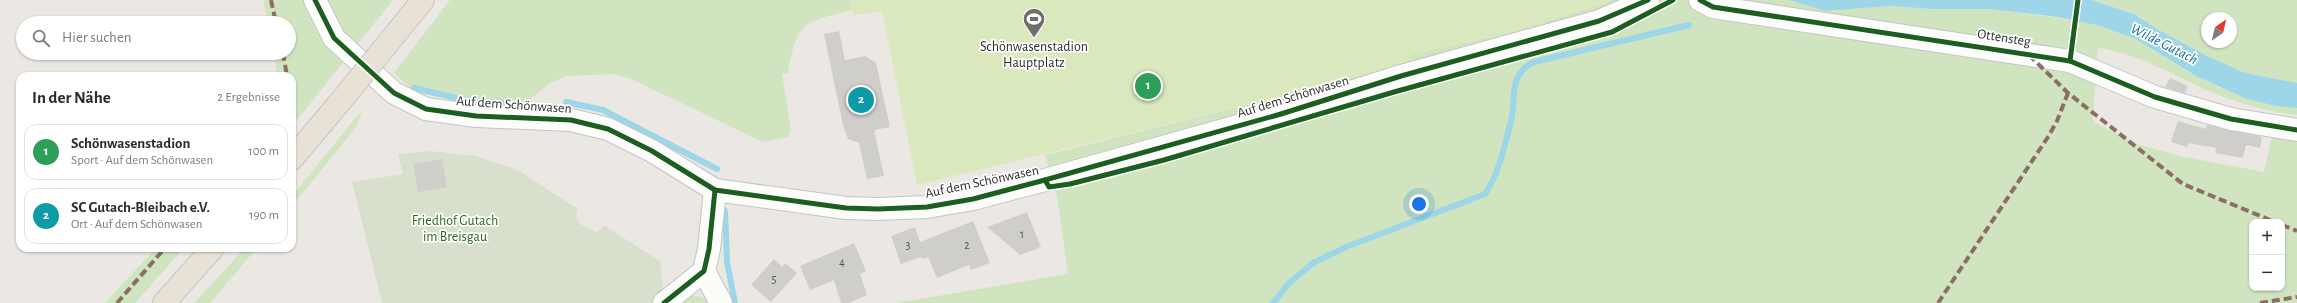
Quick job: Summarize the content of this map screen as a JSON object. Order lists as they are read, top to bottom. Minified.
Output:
{"streets":{"street":["Ottensteg","Auf dem Schönwasen"]},"water":["Wilde Gutach"],"parks":["Friedhof Gutach im Breisgau"],"places":{"sports":["Schönwasenstadion Hauptplatz"]},"house_numbers":["1","3","2","4","5"],"north":"top right","page":{"search":"Hier suchen","pins":["1","2"],"heading":["In der Nähe","2 Ergebnisse"],"list":[{"mark":"1","name":"Schönwasenstadion","note":"Sport · Auf dem Schönwasen","value":"100 m"},{"mark":"2","name":"SC Gutach-Bleibach e.V.","note":"Ort · Auf dem Schönwasen","value":"190 m"}],"map_buttons":["+","−"]}}
